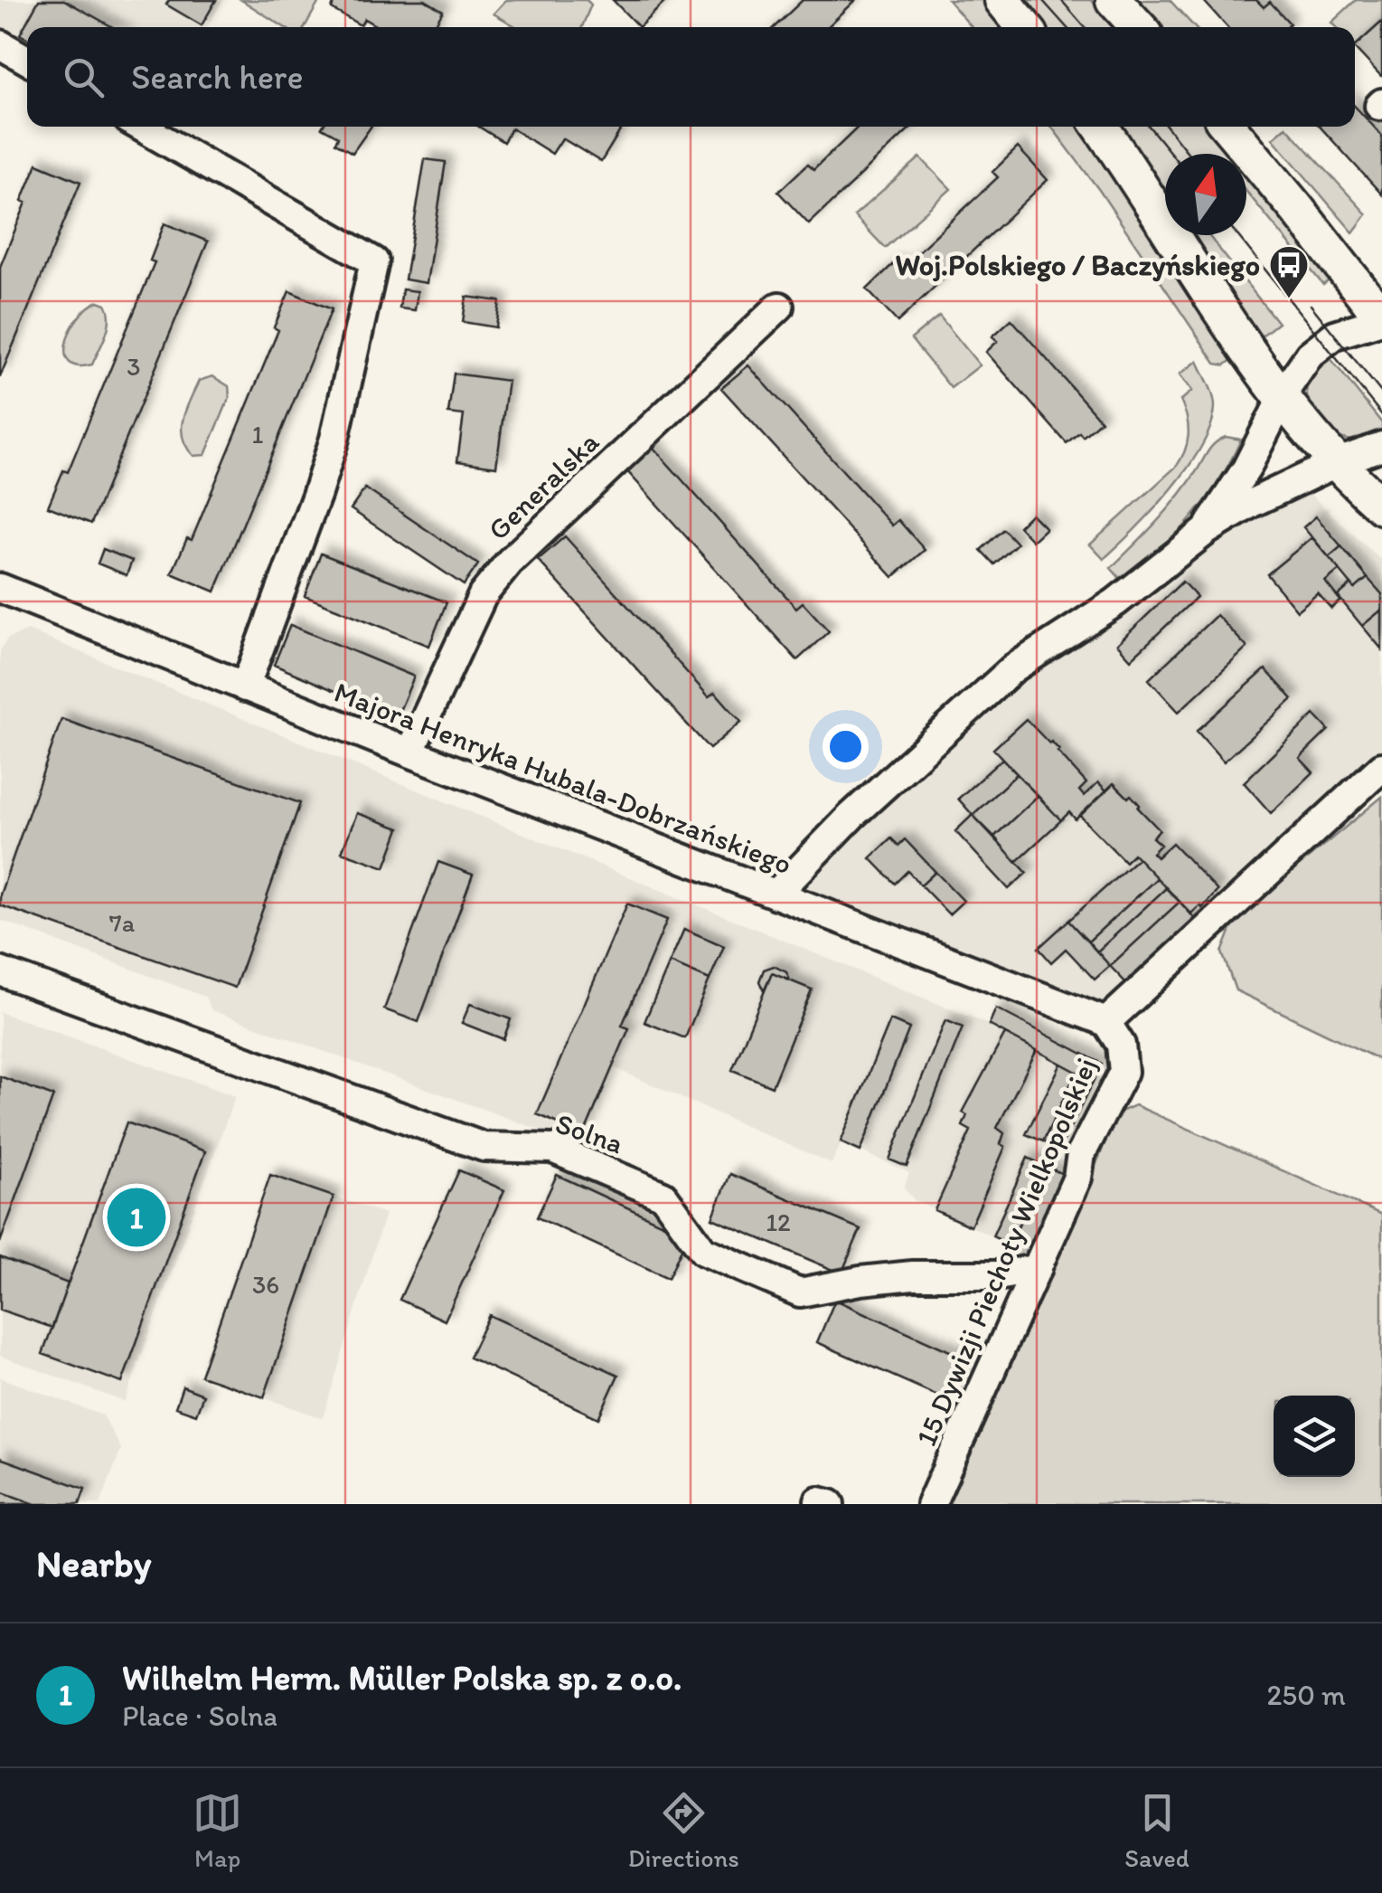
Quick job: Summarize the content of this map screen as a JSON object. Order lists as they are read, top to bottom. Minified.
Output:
{"streets":{"street":["Generalska","Majora Henryka Hubala-Dobrzańskiego","Solna","15 Dywizji Piechoty Wielkopolskiej"]},"crossings":[["Generalska","Majora Henryka Hubala-Dobrzańskiego"],["Majora Henryka Hubala-Dobrzańskiego","15 Dywizji Piechoty Wielkopolskiej"],["Solna","15 Dywizji Piechoty Wielkopolskiej"]],"places":{"bus stop":["Woj.Polskiego / Baczyńskiego"]},"house_numbers":["3","1","7a","12","36"],"north":"top","page":{"search":"Search here","pins":"1","heading":"Nearby","list":[{"mark":"1","name":"Wilhelm Herm. Müller Polska sp. z o.o.","note":"Place · Solna","value":"250 m"}],"nav":["Map","Directions","Saved"]}}
